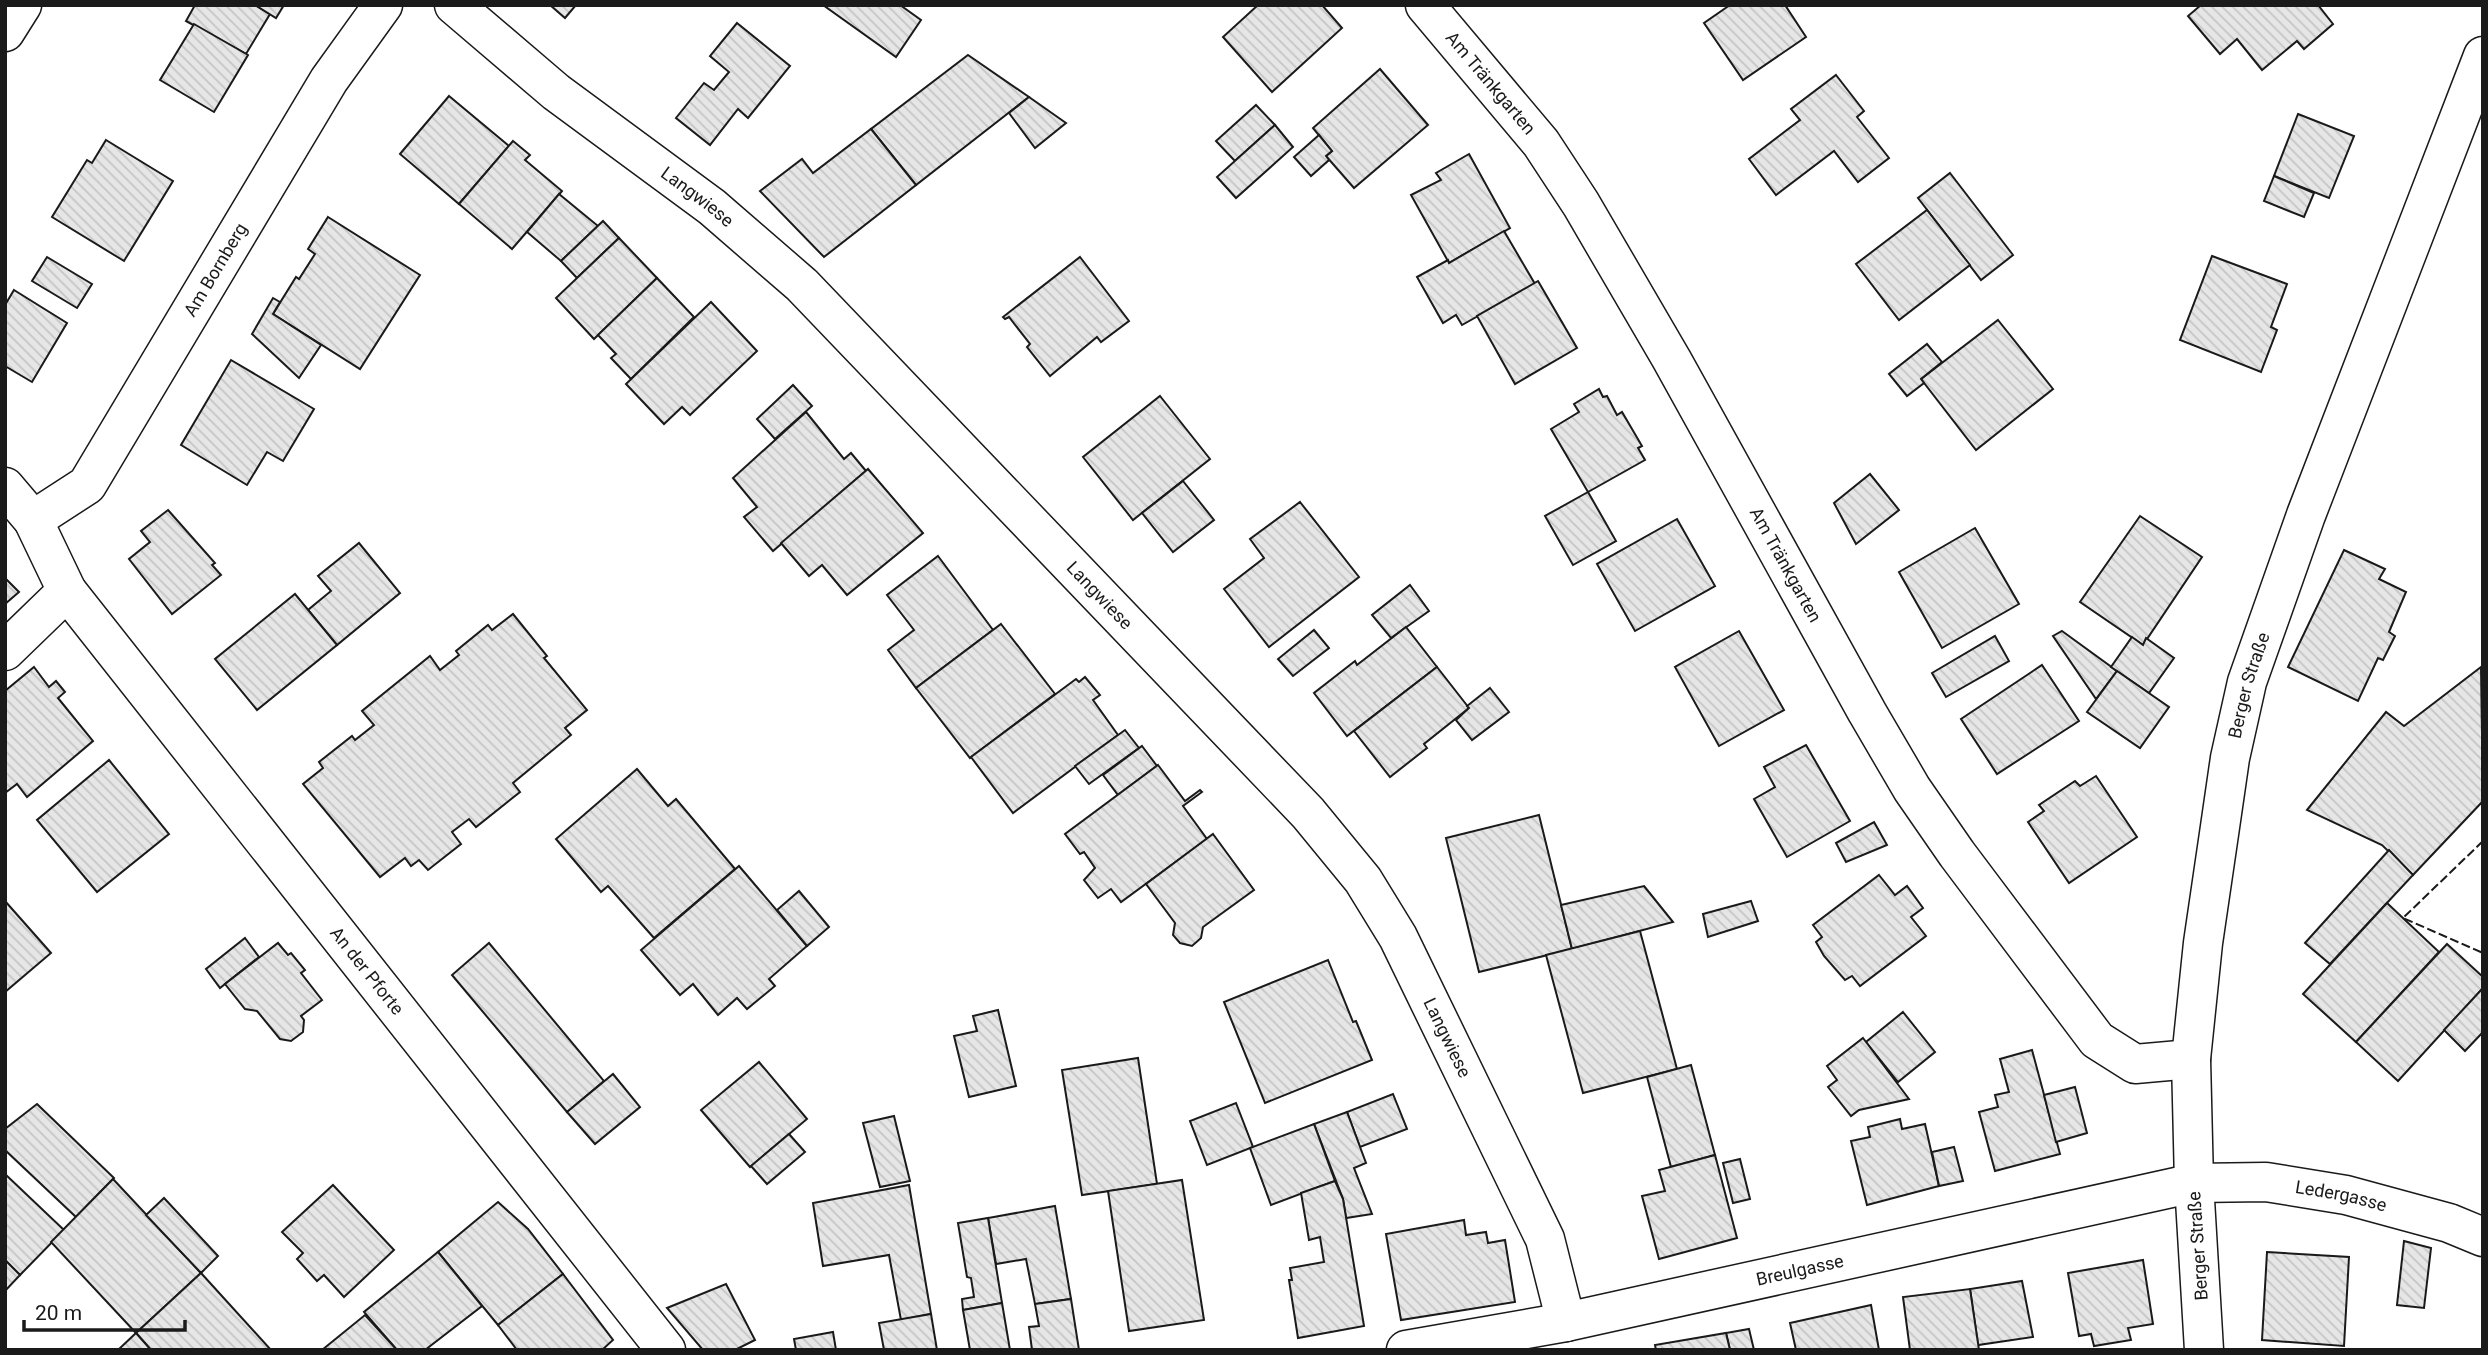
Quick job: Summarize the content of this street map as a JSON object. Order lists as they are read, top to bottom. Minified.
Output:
{"streets":{"street":["Am Tränkgarten","Langwiese","Am Bornberg","Berger Straße","An der Pforte","Ledergasse","Breulgasse"]},"crossings":[["Am Tränkgarten","Berger Straße"],["Langwiese","Breulgasse"],["Am Bornberg","An der Pforte"],["Berger Straße","Ledergasse"],["Berger Straße","Breulgasse"],["Ledergasse","Breulgasse"]],"scale_bar":"20 m"}
